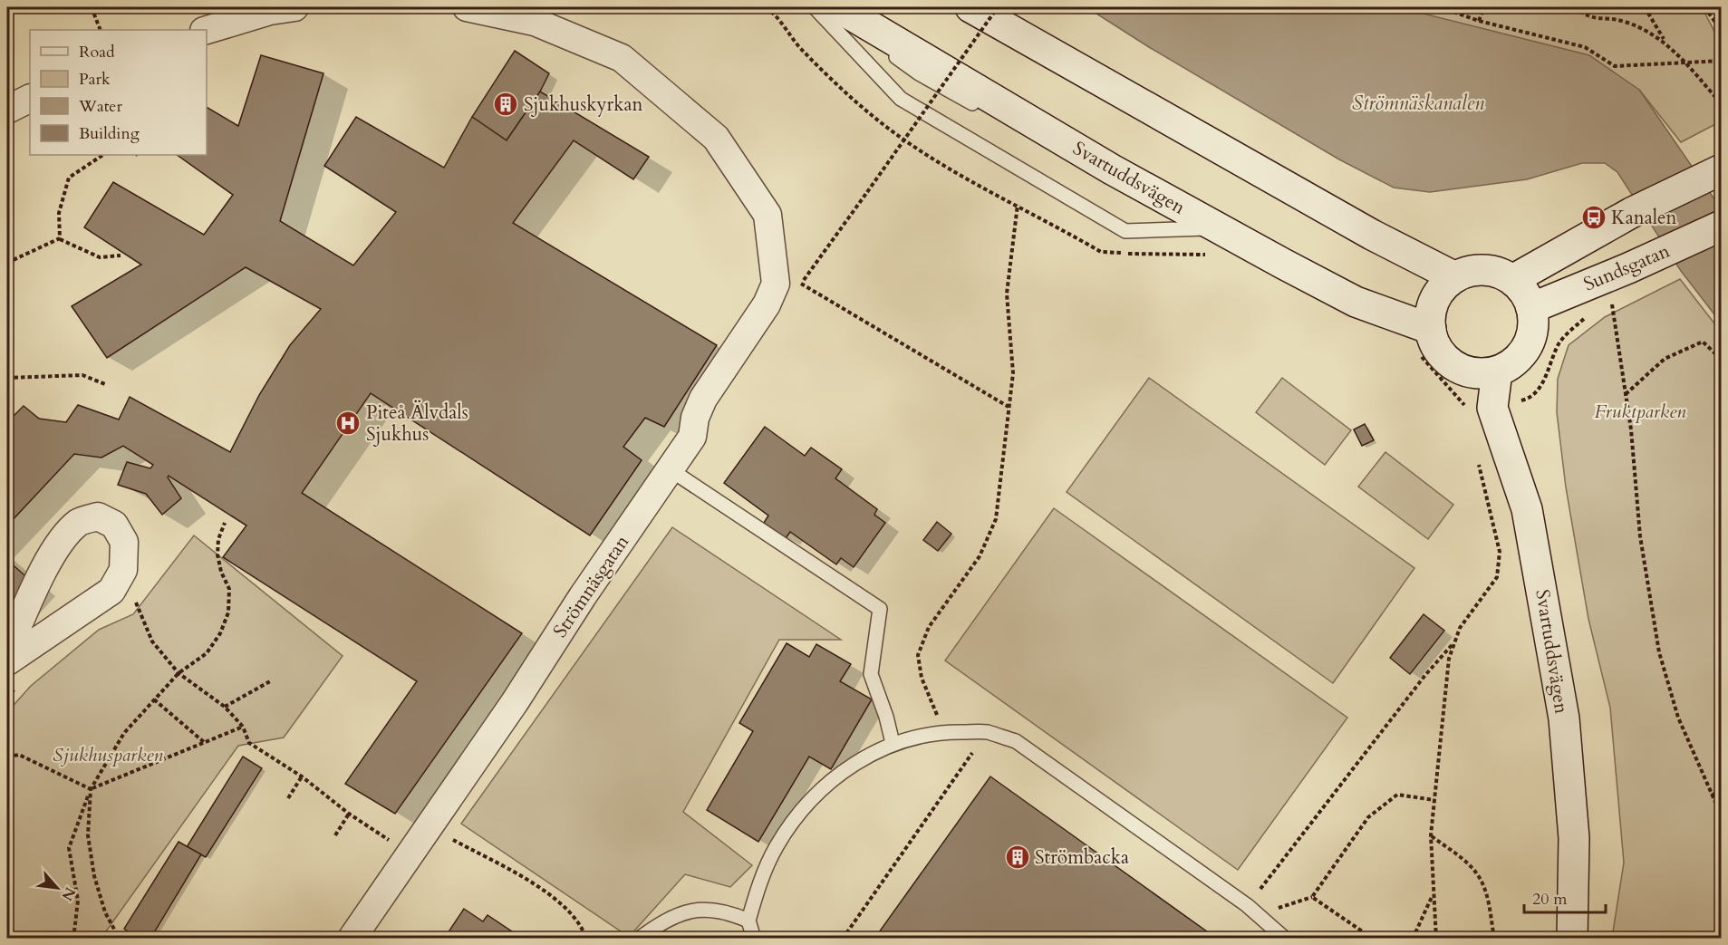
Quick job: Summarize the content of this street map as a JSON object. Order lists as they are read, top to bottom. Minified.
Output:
{"streets":{"main road":["Svartuddsvägen","Sundsgatan"],"street":["Strömnäsgatan"]},"crossings":[["Svartuddsvägen","Sundsgatan"]],"water":["Strömnäskanalen"],"parks":["Fruktparken","Sjukhusparken"],"places":{"building":["Sjukhuskyrkan","Strömbacka"],"bus stop":["Kanalen"],"hospital":["Piteå Älvdals Sjukhus"]},"legend":["Road","Park","Water","Building"],"scale_bar":"20 m","north":"bottom right"}
